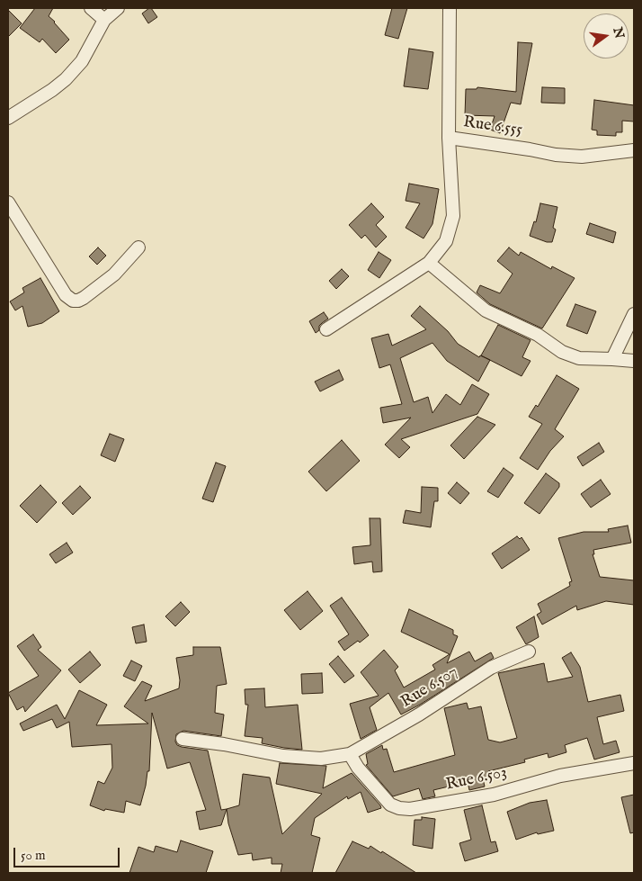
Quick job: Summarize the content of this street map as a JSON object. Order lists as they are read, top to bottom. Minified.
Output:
{"streets":{"street":["Rue 6.555","Rue 6.507","Rue 6.503"]},"crossings":[["Rue 6.507","Rue 6.503"]],"scale_bar":"50 m","north":"right"}
